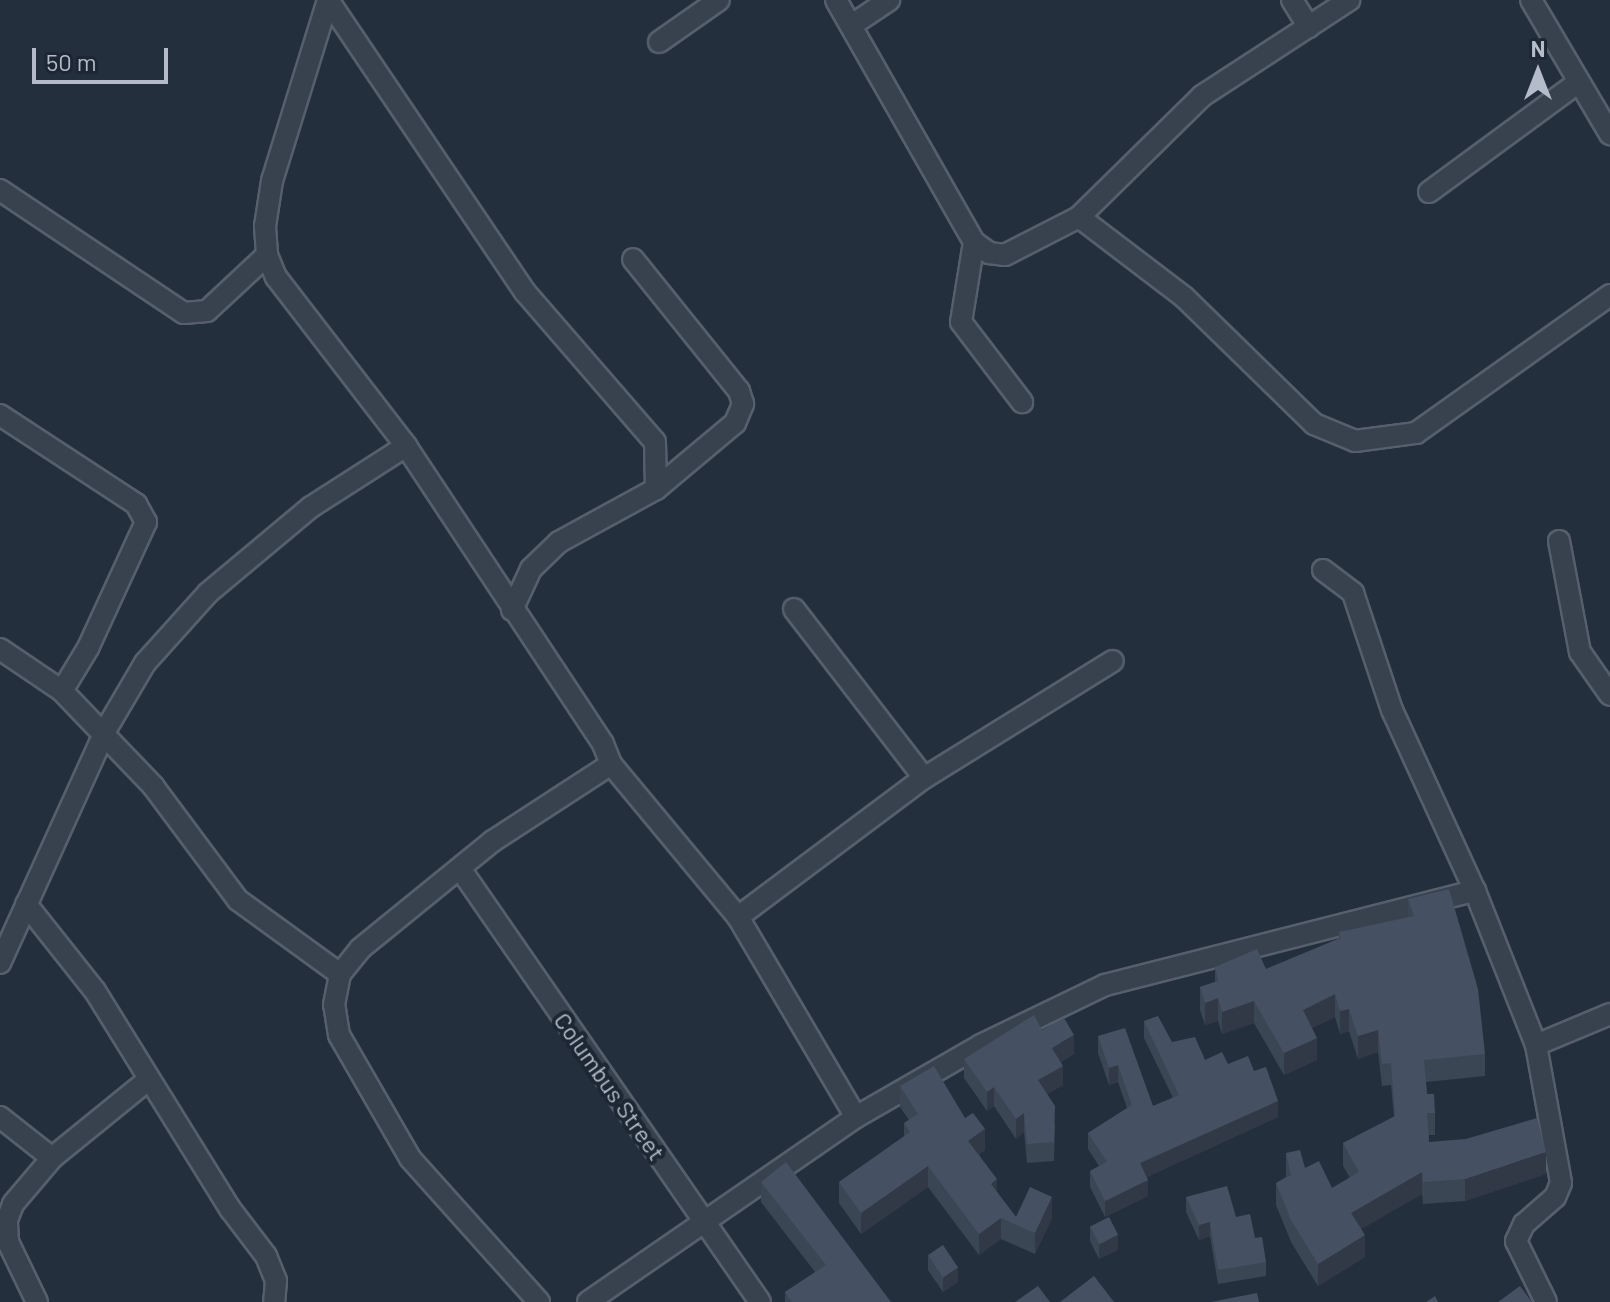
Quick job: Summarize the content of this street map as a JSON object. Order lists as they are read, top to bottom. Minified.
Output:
{"streets":{"street":["Columbus Street"]},"scale_bar":"50 m","north":"top"}
